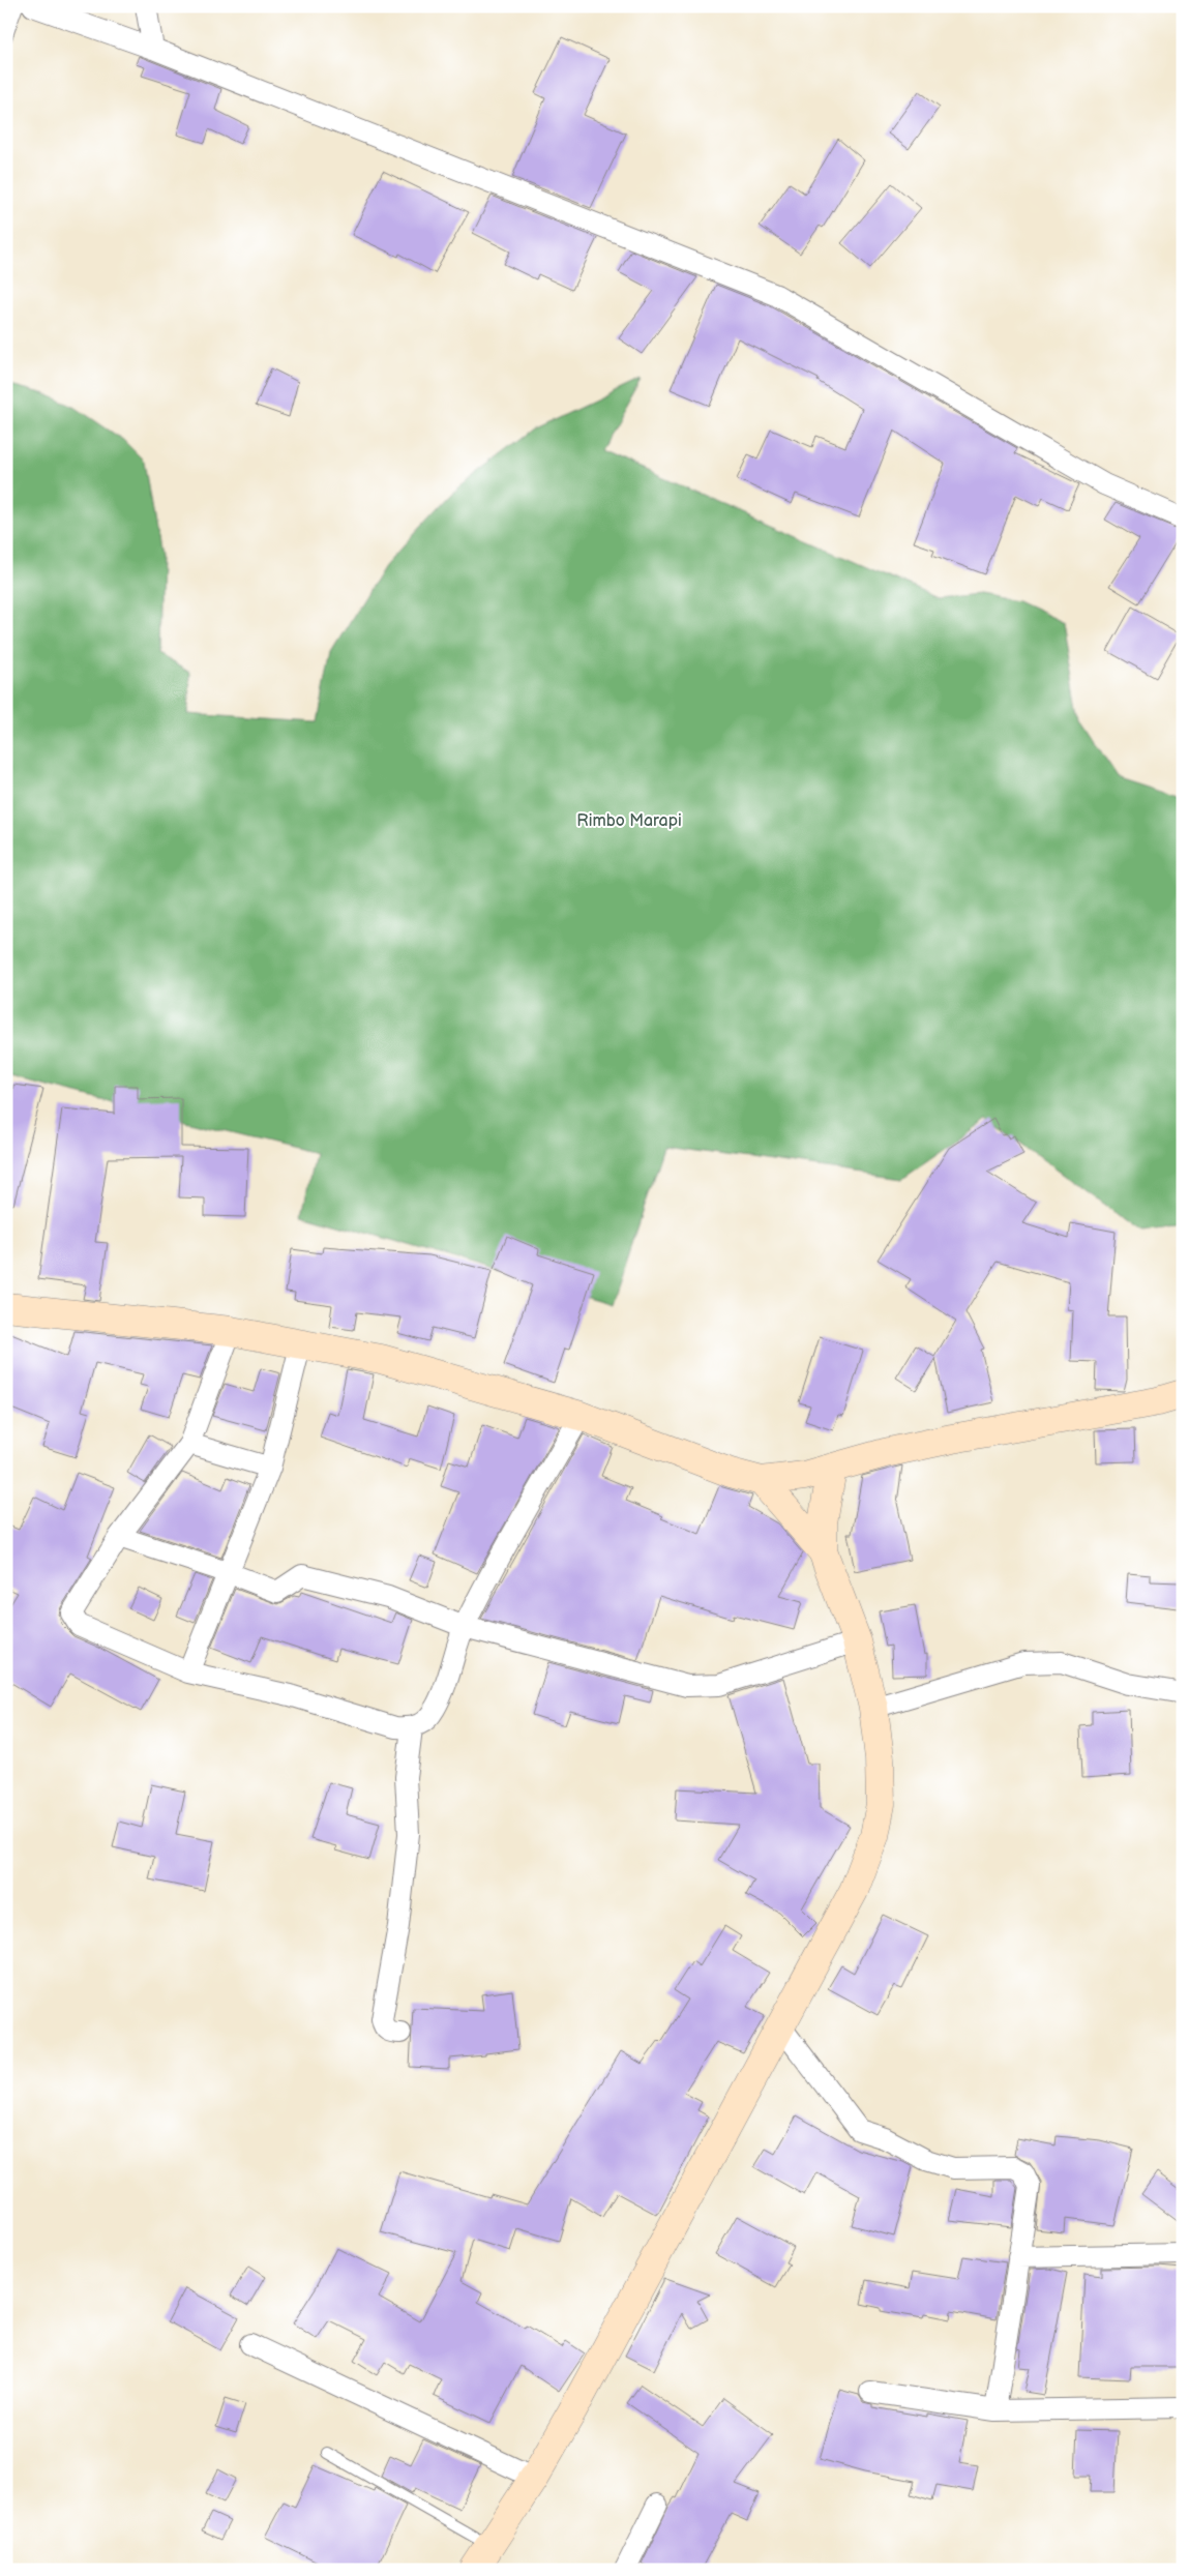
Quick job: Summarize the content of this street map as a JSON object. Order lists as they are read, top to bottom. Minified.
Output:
{"parks":["Rimbo Marapi"]}
